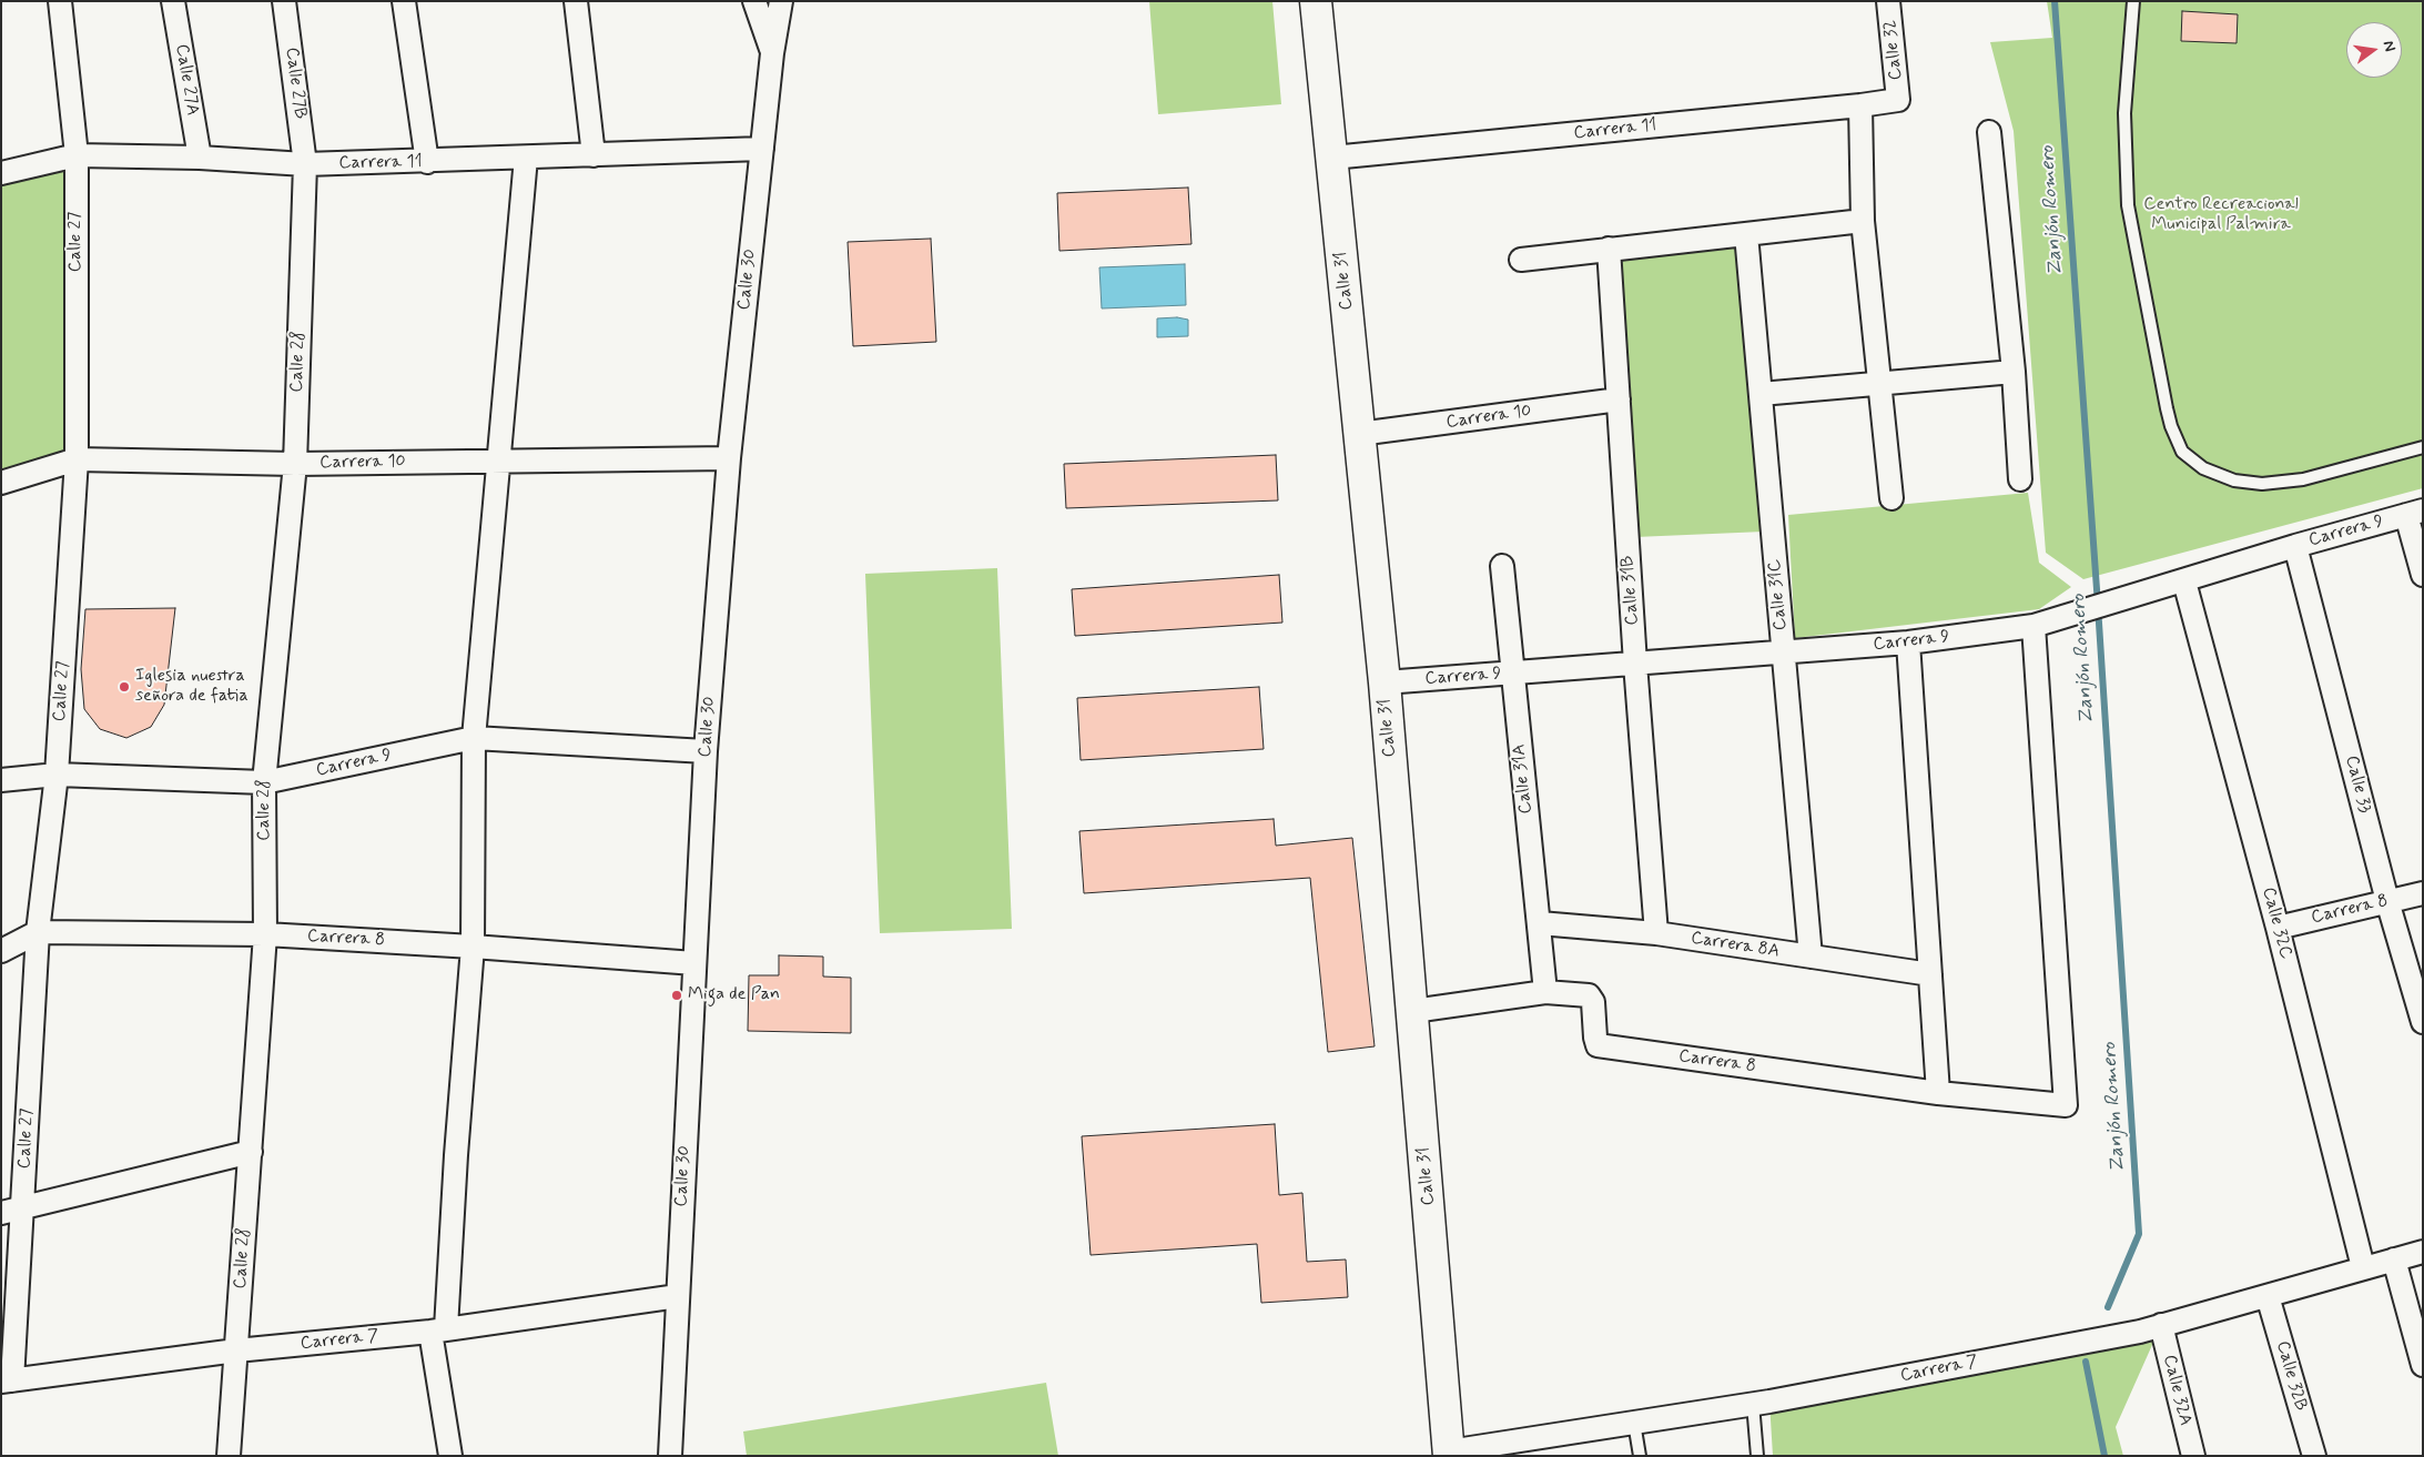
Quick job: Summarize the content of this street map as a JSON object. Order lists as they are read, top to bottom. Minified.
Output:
{"streets":{"main road":["Calle 31"],"street":["Calle 32","Calle 27A","Calle 27B","Carrera 11","Calle 27","Calle 30","Calle 28","Carrera 10","Carrera 9","Calle 31B","Calle 31C","Calle 31A","Calle 33","Carrera 8","Calle 32C","Carrera 8A","Carrera 7","Calle 32B","Calle 32A"]},"crossings":[["Calle 32","Carrera 11"],["Calle 27A","Carrera 11"],["Calle 27B","Carrera 11"],["Calle 27B","Calle 28"],["Carrera 11","Calle 27"],["Carrera 11","Calle 30"],["Carrera 11","Calle 31"],["Carrera 11","Calle 28"],["Calle 27","Carrera 10"],["Calle 27","Carrera 9"],["Calle 27","Carrera 8"],["Calle 27","Carrera 7"],["Calle 30","Carrera 10"],["Calle 30","Carrera 9"],["Calle 30","Carrera 8"],["Calle 30","Carrera 7"],["Calle 31","Carrera 10"],["Calle 31","Carrera 9"],["Calle 31","Carrera 8"],["Calle 31","Carrera 7"],["Calle 28","Carrera 10"],["Calle 28","Carrera 9"],["Calle 28","Carrera 8"],["Calle 28","Carrera 7"],["Carrera 10","Calle 31B"],["Carrera 9","Calle 31B"],["Carrera 9","Calle 31C"],["Carrera 9","Calle 31A"],["Carrera 9","Calle 33"],["Carrera 9","Carrera 8"],["Carrera 9","Calle 32C"],["Calle 31B","Carrera 8A"],["Calle 31C","Carrera 8A"],["Calle 31A","Carrera 8"],["Calle 31A","Carrera 8A"],["Calle 33","Carrera 8"],["Carrera 8","Calle 32C"],["Calle 32C","Carrera 7"],["Carrera 7","Calle 32B"],["Carrera 7","Calle 32A"]],"water":["Zanjón Romero"],"parks":["Centro Recreacional Municipal Palmira"],"places":["Iglesia nuestra señora de fatia","Miga de Pan"],"north":"right"}
